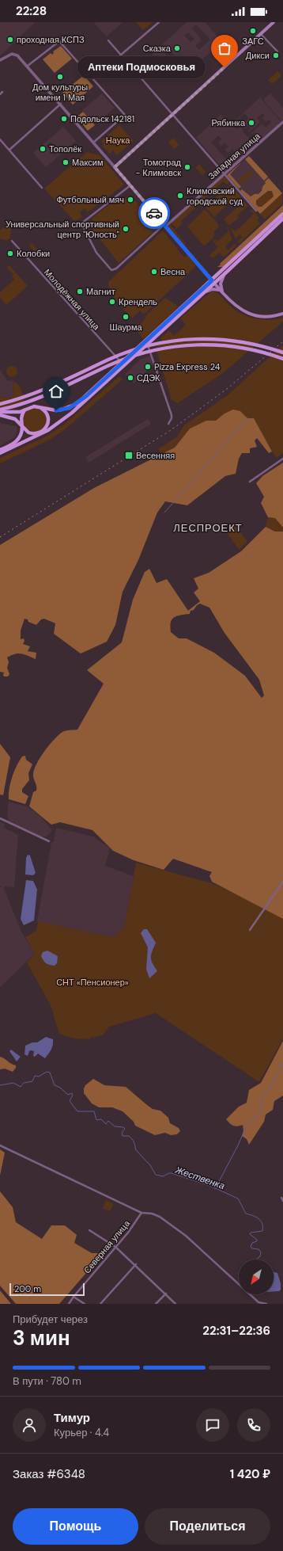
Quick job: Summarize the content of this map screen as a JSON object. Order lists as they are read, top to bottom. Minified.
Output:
{"streets":{"street":["Западная улица","Молодёжная улица","Северная улица"]},"districts":["ЛЕСПРОЕКТ"],"water":["Жественка"],"parks":["Наука","СНТ «Пенсионер»"],"places":{"other":["ЗАГС","проходная КСПЗ","Сказка","Дикси","Аптеки Подмосковья","Дом культуры имени 1 Мая","Подольск 142181","Рябинка","Тополёк","Максим","Томоград - Климовск","Климовский городской суд","Футбольный мяч","Универсальный спортивный центр \"Юность\"","Колобки","Весна","Магнит","Крендель","Шаурма","Pizza Express 24","СДЭК"],"transit":["Весенняя"]},"scale_bar":"200 m","north":"bottom left","page":{"status":"22:28","bubble":"Аптеки Подмосковья","scale":"200 m","heading":["3 мин","Прибудет через","22:31–22:36"],"panel":["Тимур","Курьер · 4.4","Заказ #6348","1 420 ₽"],"bar":"В пути · 780 m","buttons":["Помощь","Поделиться"]}}
